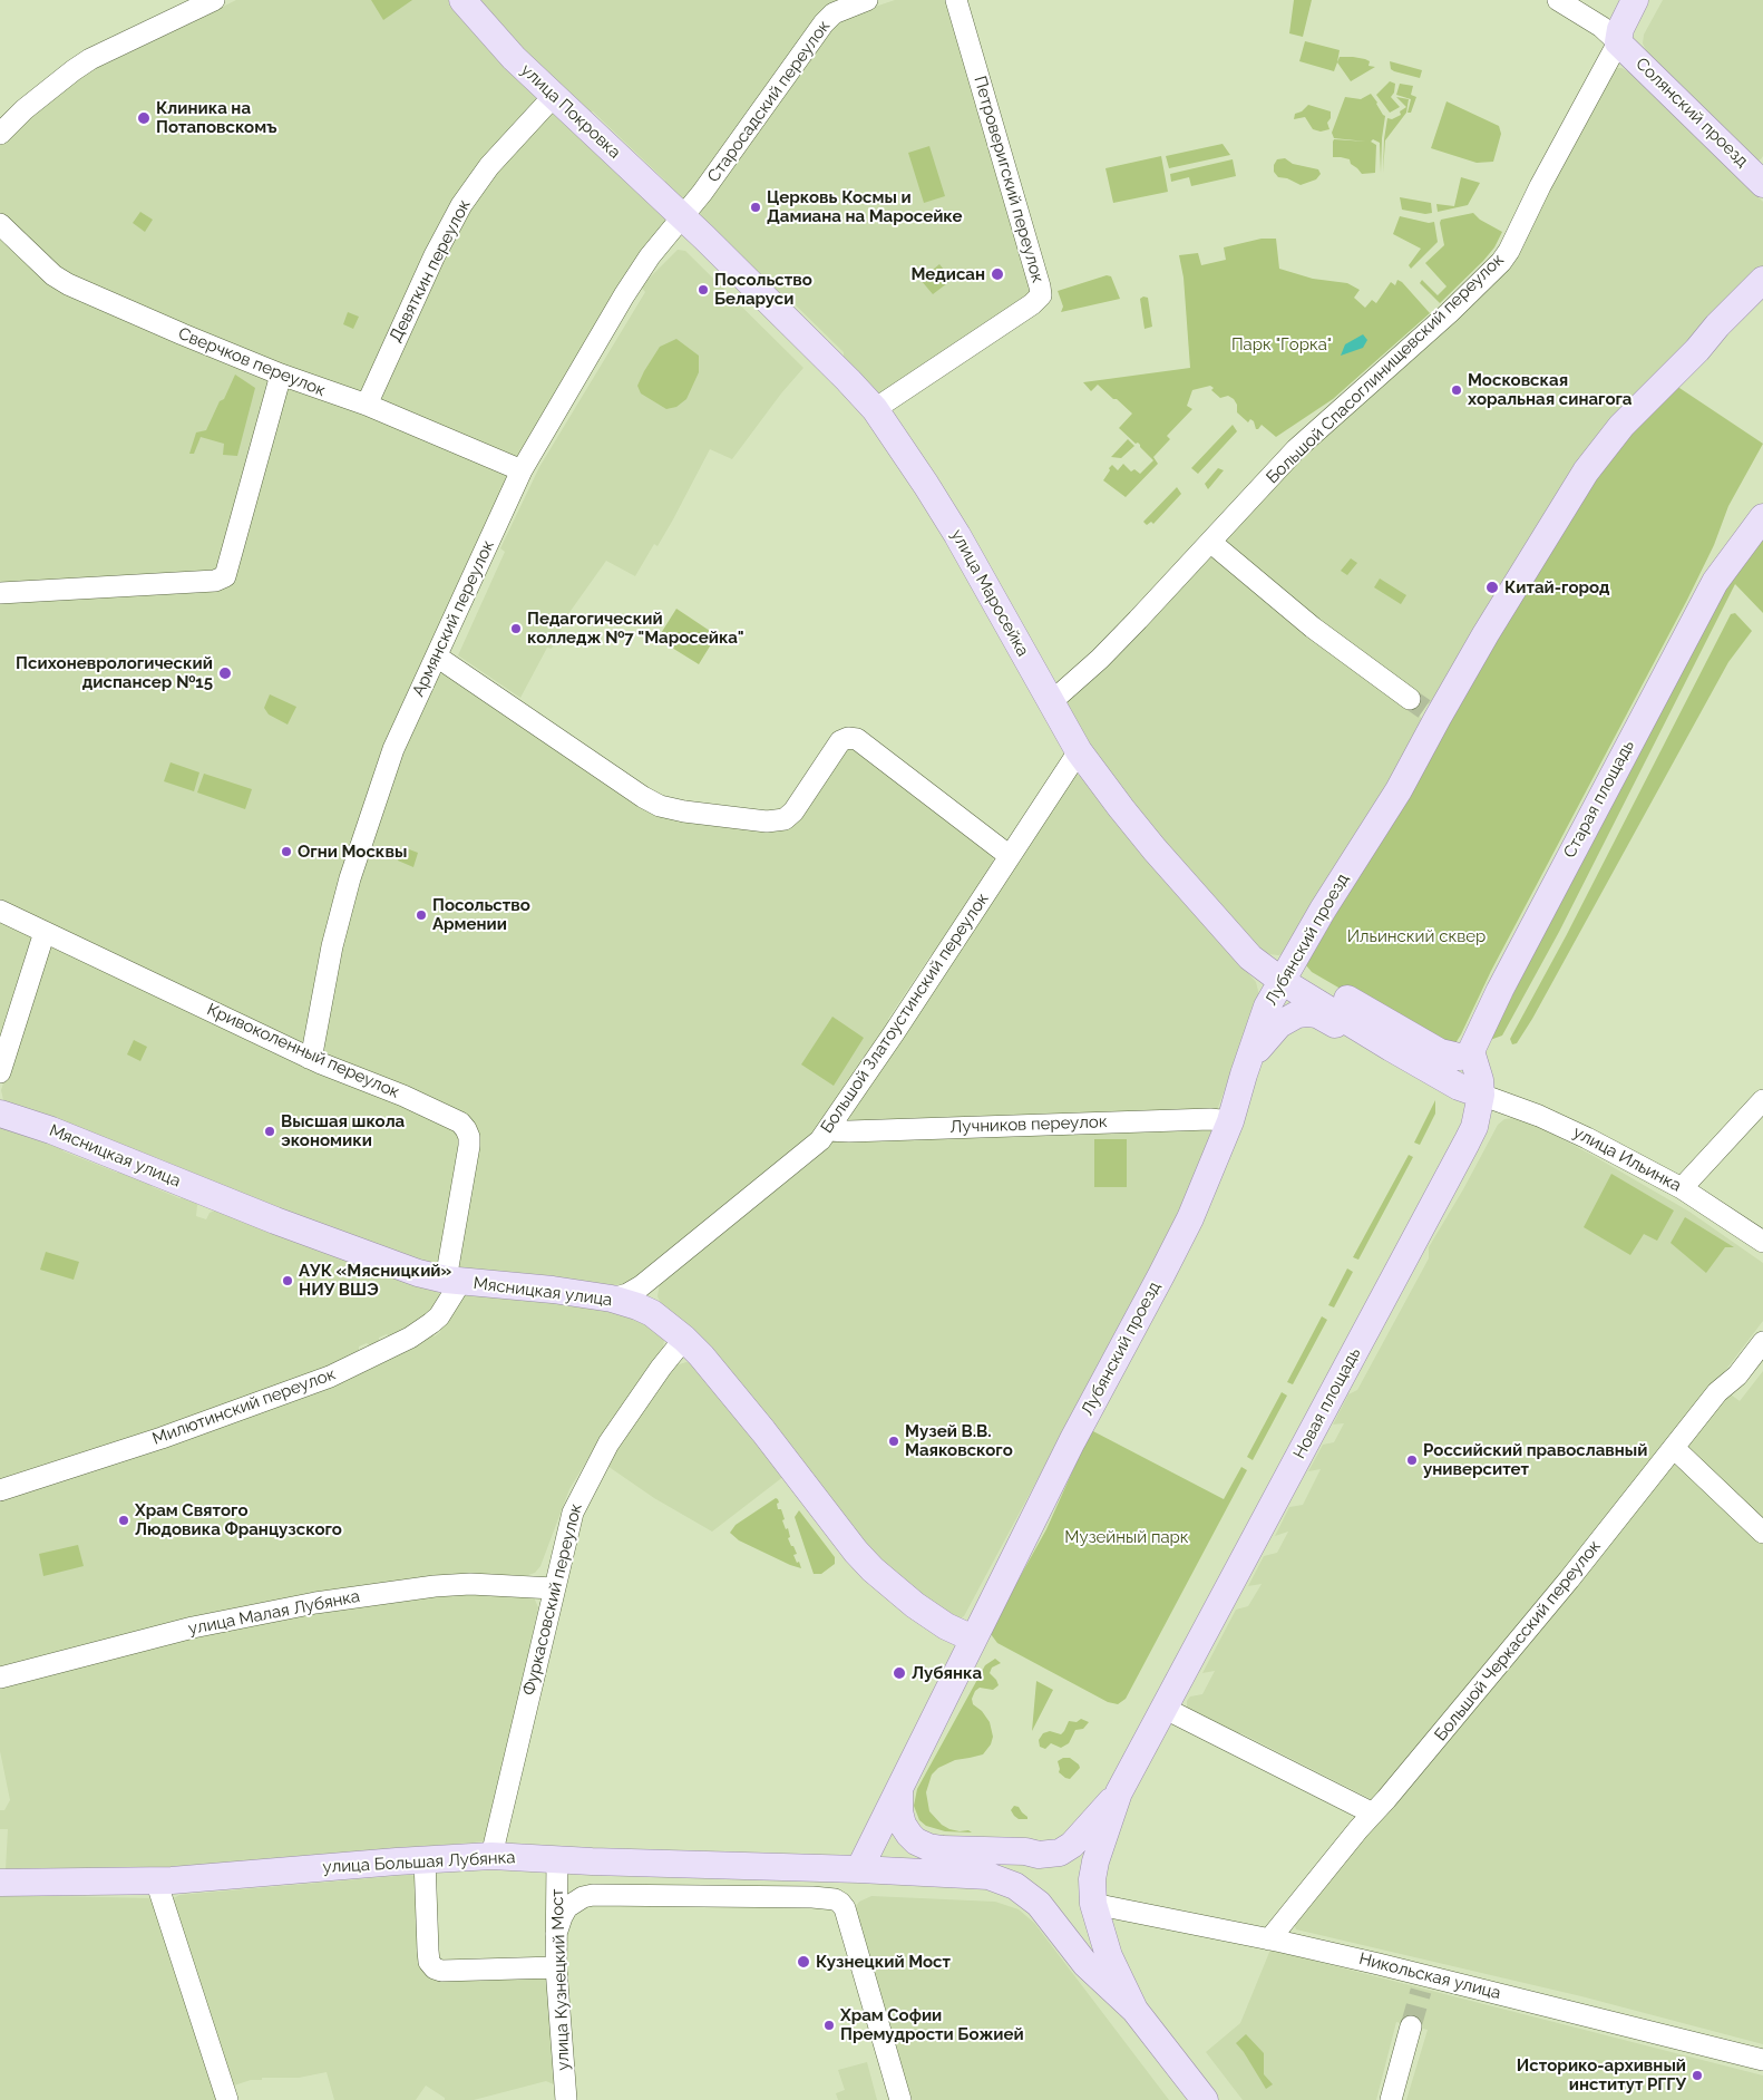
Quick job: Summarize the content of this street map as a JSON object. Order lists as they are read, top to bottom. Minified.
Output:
{"streets":{"main road":["улица Покровка","Солянский проезд","улица Маросейка","Старая площадь","Лубянский проезд","Мясницкая улица","Новая площадь","улица Большая Лубянка"],"street":["Старосадский переулок","Петроверигский переулок","Девяткин переулок","Сверчков переулок","Большой Спасоглинищевский переулок","Армянский переулок","Большой Златоустинский переулок","Кривоколенный переулок","Лучников переулок","улица Ильинка","Милютинский переулок","Фуркасовский переулок","улица Малая Лубянка","Большой Черкасский переулок","Никольская улица","улица Кузнецкий Мост"]},"crossings":[["Старосадский переулок","улица Покровка"],["Старосадский переулок","улица Маросейка"],["Старосадский переулок","Армянский переулок"],["улица Покровка","Девяткин переулок"],["улица Покровка","улица Маросейка"],["улица Покровка","Армянский переулок"],["Солянский проезд","Большой Спасоглинищевский переулок"],["Петроверигский переулок","улица Маросейка"],["Девяткин переулок","Сверчков переулок"],["Сверчков переулок","Армянский переулок"],["Большой Спасоглинищевский переулок","улица Маросейка"],["улица Маросейка","Армянский переулок"],["улица Маросейка","Лубянский проезд"],["улица Маросейка","Большой Златоустинский переулок"],["Армянский переулок","Кривоколенный переулок"],["Лубянский проезд","Лучников переулок"],["Лубянский проезд","Мясницкая улица"],["Лубянский проезд","улица Большая Лубянка"],["Большой Златоустинский переулок","Лучников переулок"],["Большой Златоустинский переулок","Мясницкая улица"],["Кривоколенный переулок","Мясницкая улица"],["Кривоколенный переулок","Милютинский переулок"],["Мясницкая улица","Милютинский переулок"],["Мясницкая улица","Фуркасовский переулок"],["улица Ильинка","Новая площадь"],["Фуркасовский переулок","улица Малая Лубянка"],["Фуркасовский переулок","улица Большая Лубянка"],["Большой Черкасский переулок","Никольская улица"],["улица Большая Лубянка","улица Кузнецкий Мост"]],"parks":["Парк \"Горка\"","Ильинский сквер","Музейный парк"],"places":["Клиника на Потаповскомъ","Церковь Космы и Дамиана на Маросейке","Медисан","Посольство Беларуси","Московская хоральная синагога","Китай-город","Педагогический колледж №7 \"Маросейка\"","Психоневрологический диспансер №15","Огни Москвы","Посольство Армении","Высшая школа экономики","АУК «Мясницкий» НИУ ВШЭ","Музей В.В. Маяковского","Российский православный университет","Храм Святого Людовика Французского","Лубянка","Кузнецкий Мост","Храм Софии Премудрости Божией","Историко-архивный институт РГГУ"]}
